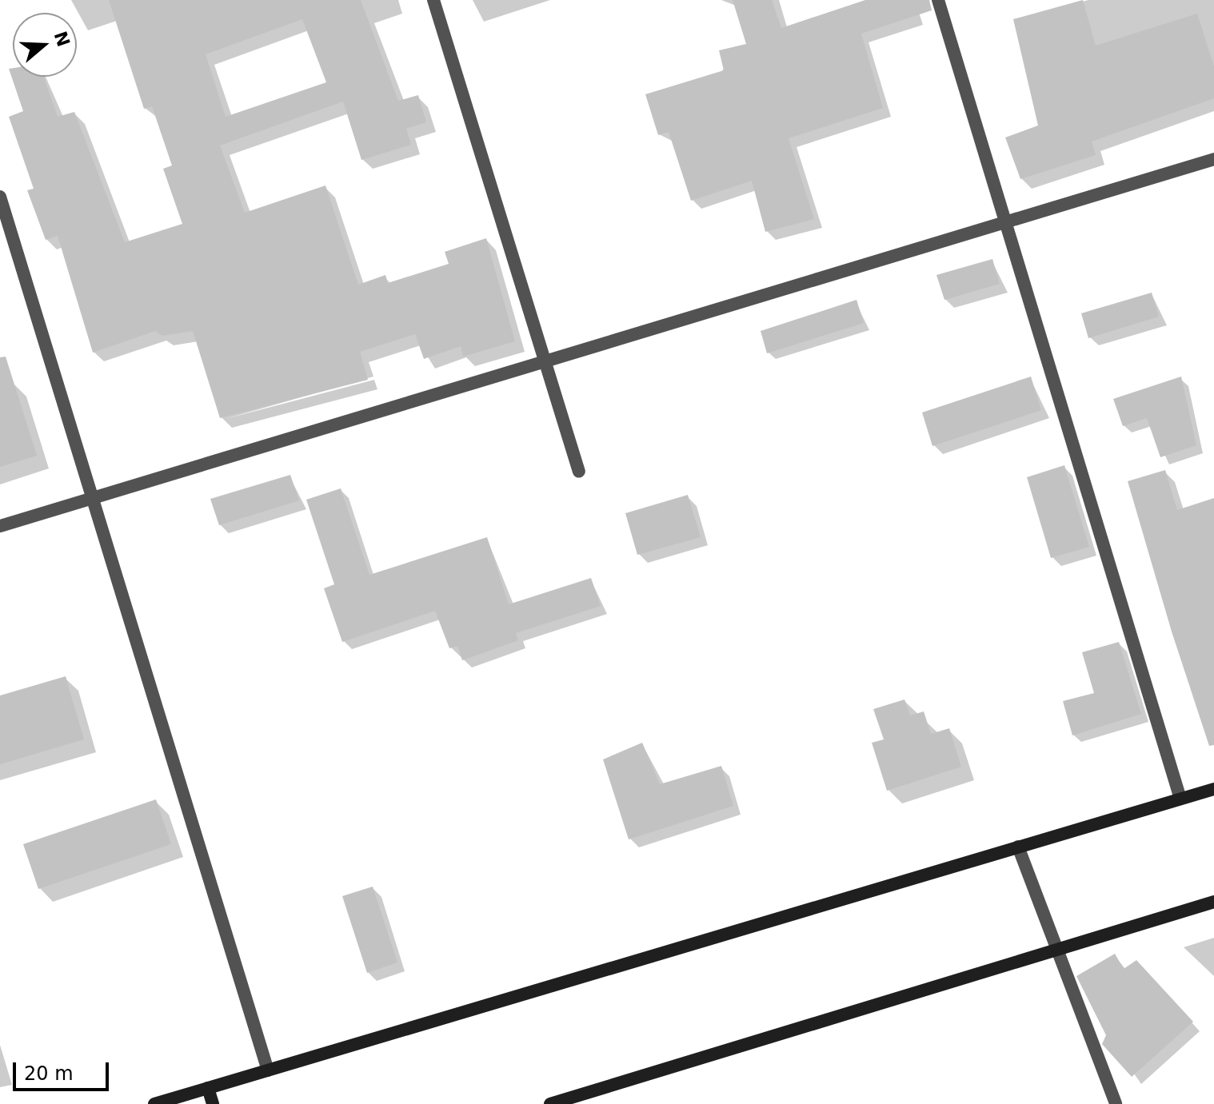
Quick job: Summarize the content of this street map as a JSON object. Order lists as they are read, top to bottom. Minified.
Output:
{"scale_bar":"20 m","north":"right"}
